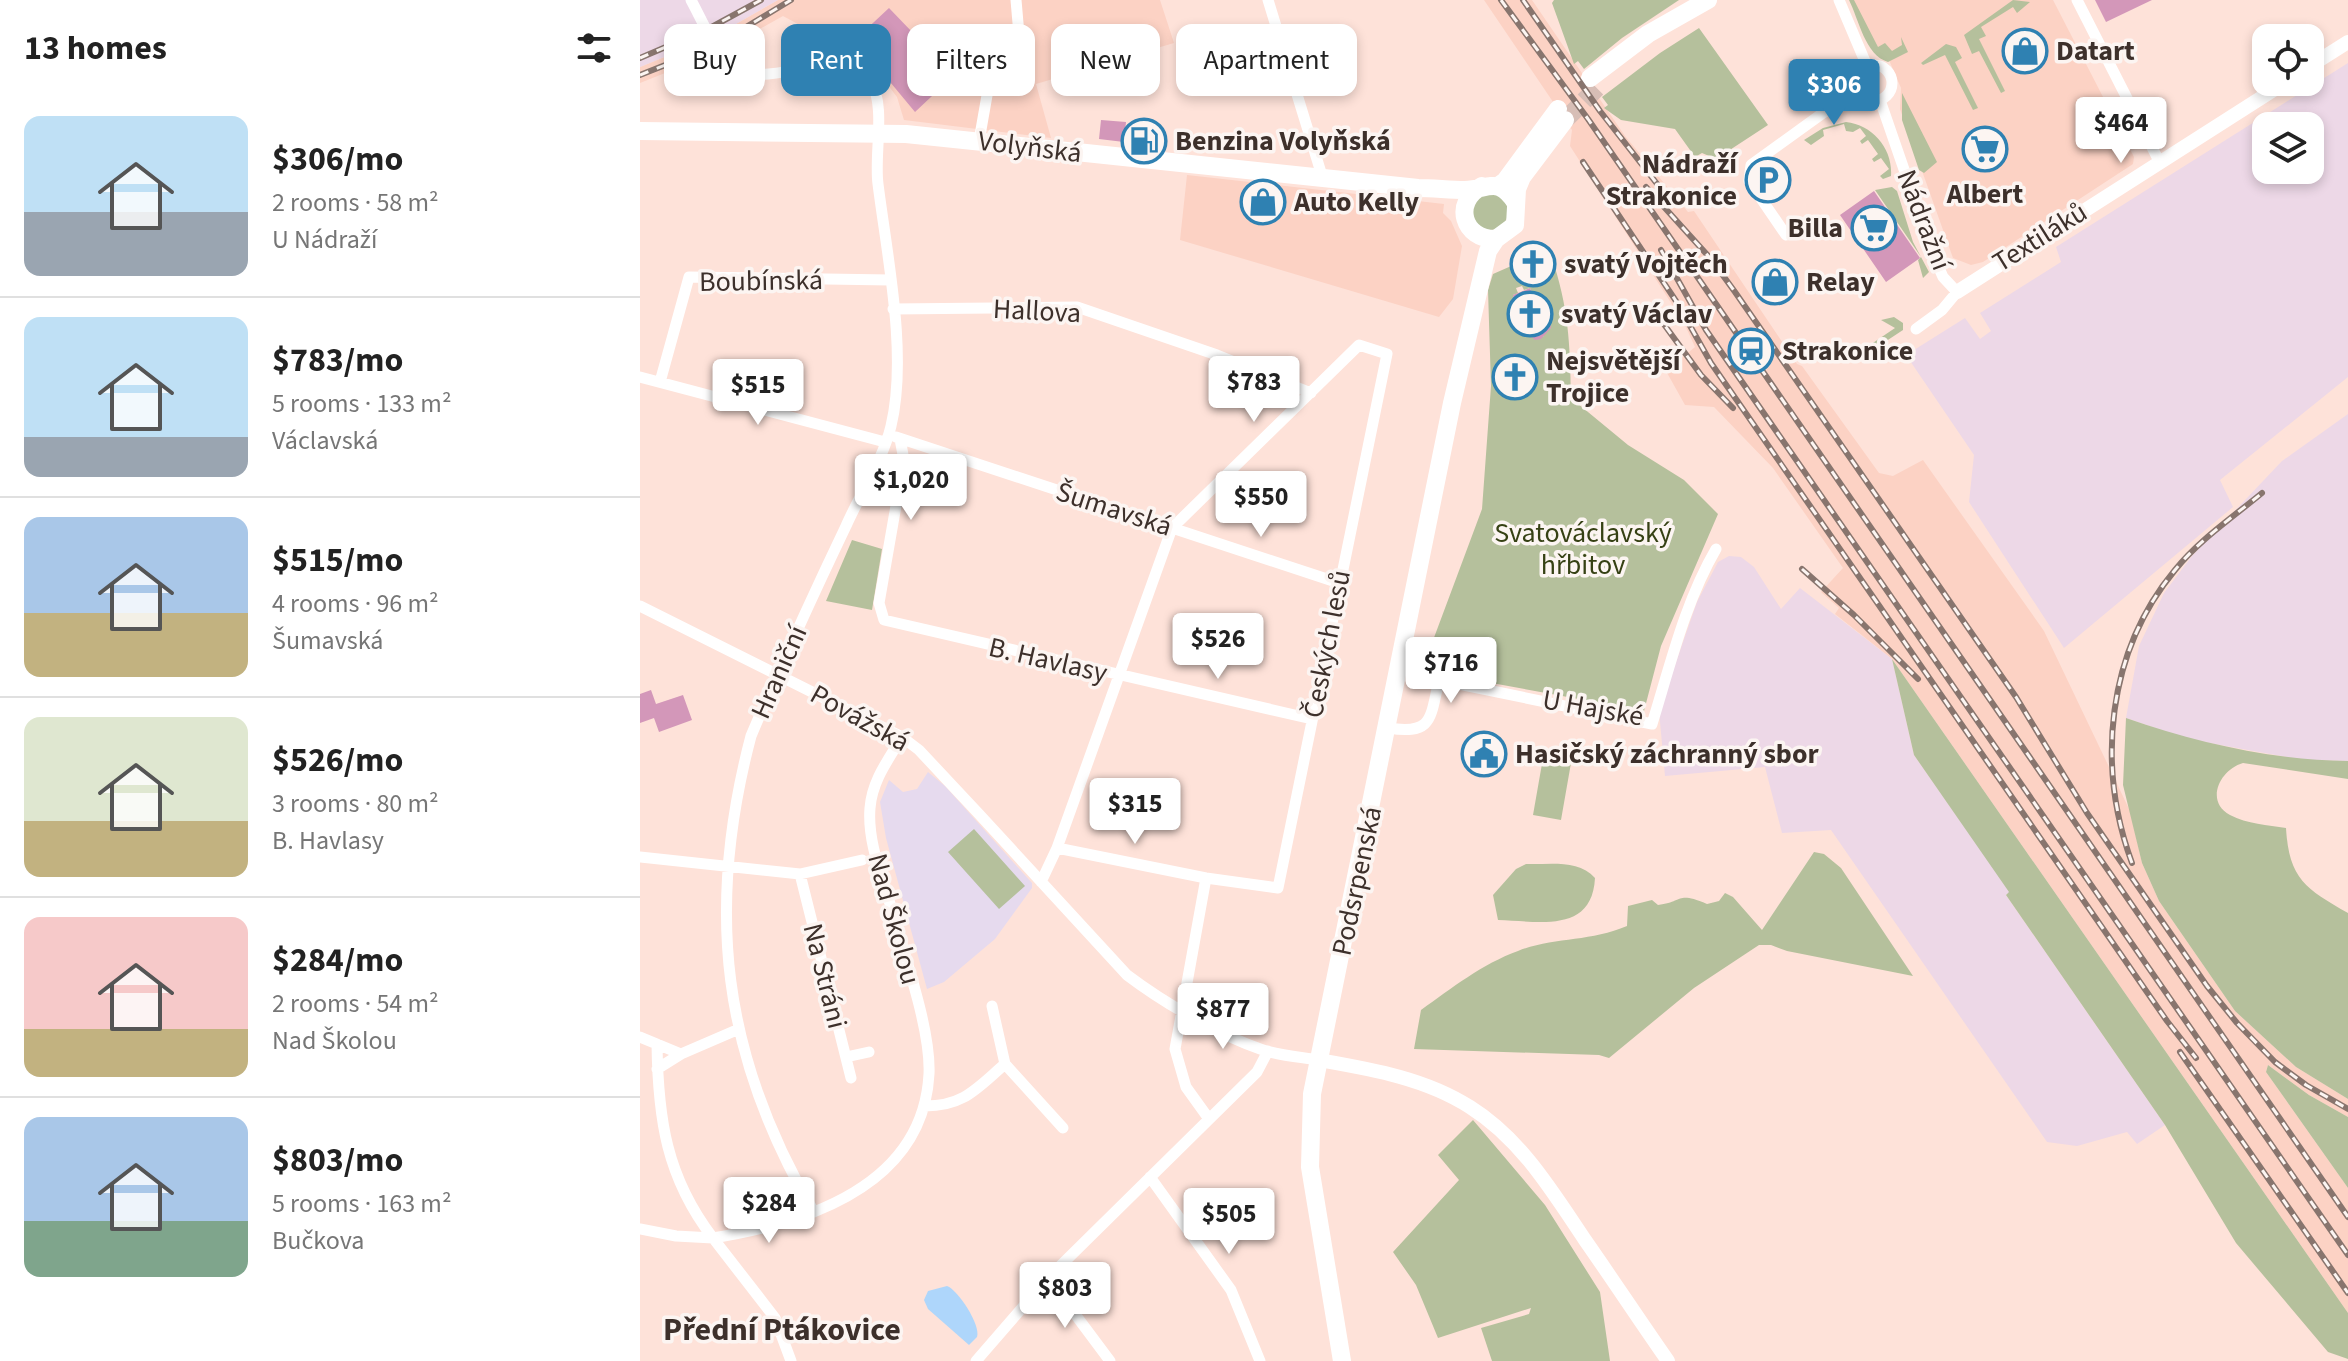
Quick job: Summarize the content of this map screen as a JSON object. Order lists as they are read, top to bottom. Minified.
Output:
{"streets":{"main road":["Volyňská","Podsrpenská"],"street":["Nádražní","Textiláků","Boubínská","Hallova","Šumavská","Českých lesů","B. Havlasy","Hraniční","U Hajské","Povážská","Nad Školou","Na Stráni"]},"crossings":[["Volyňská","Hraniční"],["Volyňská","Podsrpenská"],["Nádražní","Textiláků"],["Boubínská","Šumavská"],["Boubínská","Hraniční"],["Hallova","Českých lesů"],["Hallova","Hraniční"],["Šumavská","Českých lesů"],["Šumavská","Hraniční"],["Českých lesů","B. Havlasy"],["B. Havlasy","Hraniční"],["Hraniční","Povážská"],["Hraniční","Nad Školou"],["U Hajské","Podsrpenská"],["Povážská","Podsrpenská"],["Povážská","Nad Školou"]],"districts":["Přední Ptákovice"],"parks":["Svatováclavský hřbitov"],"places":{"shop":["Datart","Auto Kelly","Relay"],"fuel station":["Benzina Volyňská"],"supermarket":["Albert","Billa"],"parking":["Nádraží Strakonice"],"church":["svatý Vojtěch","svatý Václav","Nejsvětější Trojice"],"station":["Strakonice"],"public building":["Hasičský záchranný sbor"]},"page":{"heading":"13 homes","chip":["Buy","Rent","Filters","New","Apartment"],"price":["$306","$464","$783","$515","$1,020","$550","$526","$716","$315","$877","$284","$505","$803"],"list":[{"name":"$306/mo","note":"2 rooms · 58 m² · U Nádraží"},{"name":"$783/mo","note":"5 rooms · 133 m² · Václavská"},{"name":"$515/mo","note":"4 rooms · 96 m² · Šumavská"},{"name":"$526/mo","note":"3 rooms · 80 m² · B. Havlasy"},{"name":"$284/mo","note":"2 rooms · 54 m² · Nad Školou"},{"name":"$803/mo","note":"5 rooms · 163 m² · Bučkova"}]}}
